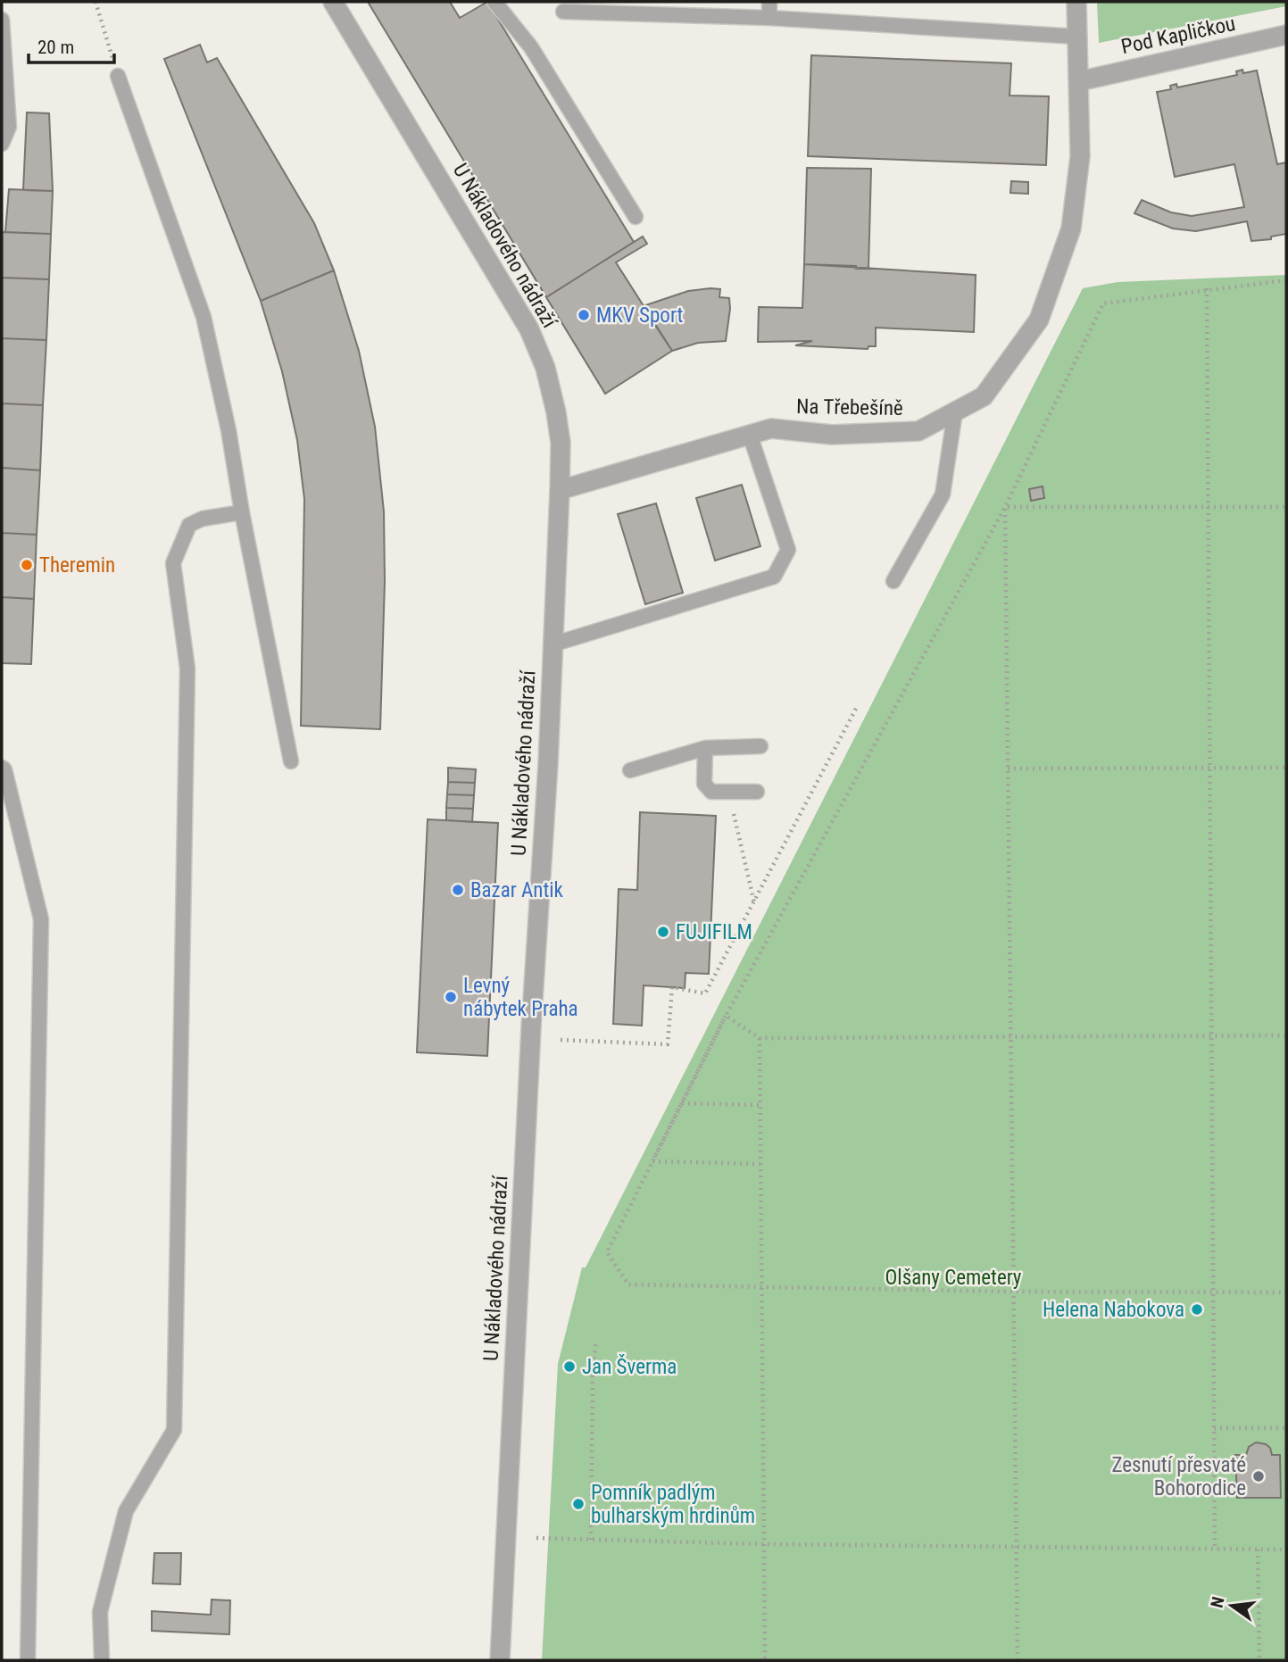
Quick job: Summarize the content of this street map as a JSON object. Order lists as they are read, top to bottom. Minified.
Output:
{"streets":{"street":["Pod Kapličkou","U Nákladového nádraží","Na Třebešíně"]},"crossings":[["Pod Kapličkou","Na Třebešíně"],["U Nákladového nádraží","Na Třebešíně"]],"parks":["Olšany Cemetery"],"places":["MKV Sport","Theremin","Bazar Antik","FUJIFILM","Levný nábytek Praha","Helena Nabokova","Jan Šverma","Zesnutí přesvaté Bohorodice","Pomník padlým bulharským hrdinům"],"scale_bar":"20 m","north":"left"}
